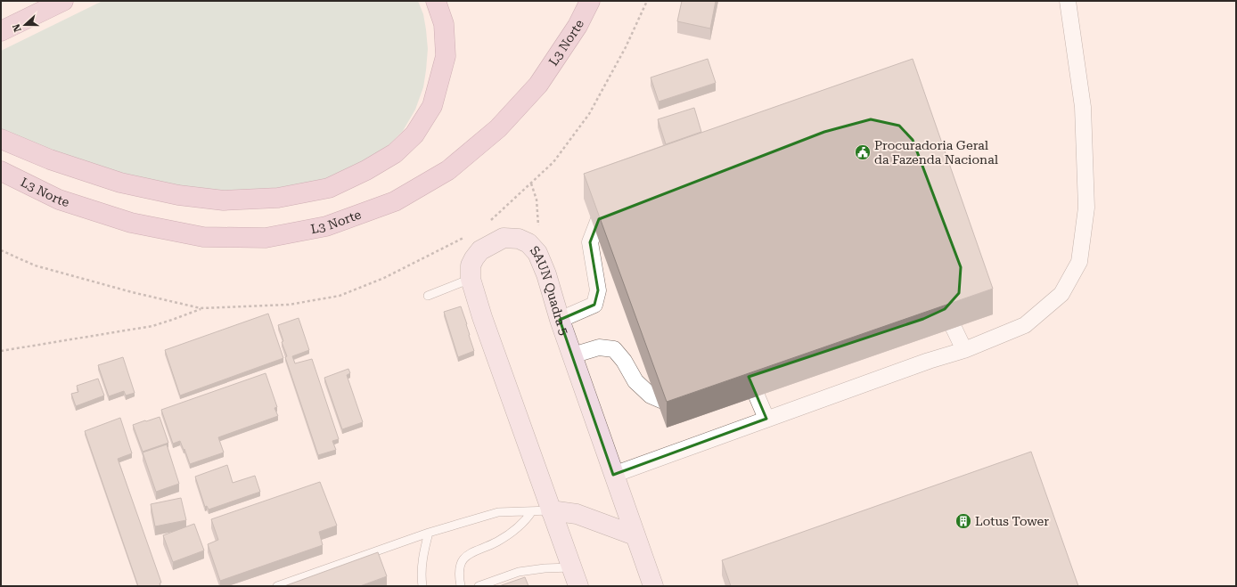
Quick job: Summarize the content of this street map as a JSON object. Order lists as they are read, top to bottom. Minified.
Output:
{"streets":{"main road":["L3 Norte"],"street":["SAUN Quadra 5"]},"places":{"public building":["Procuradoria Geral da Fazenda Nacional"],"building":["Lotus Tower"]},"north":"left"}
